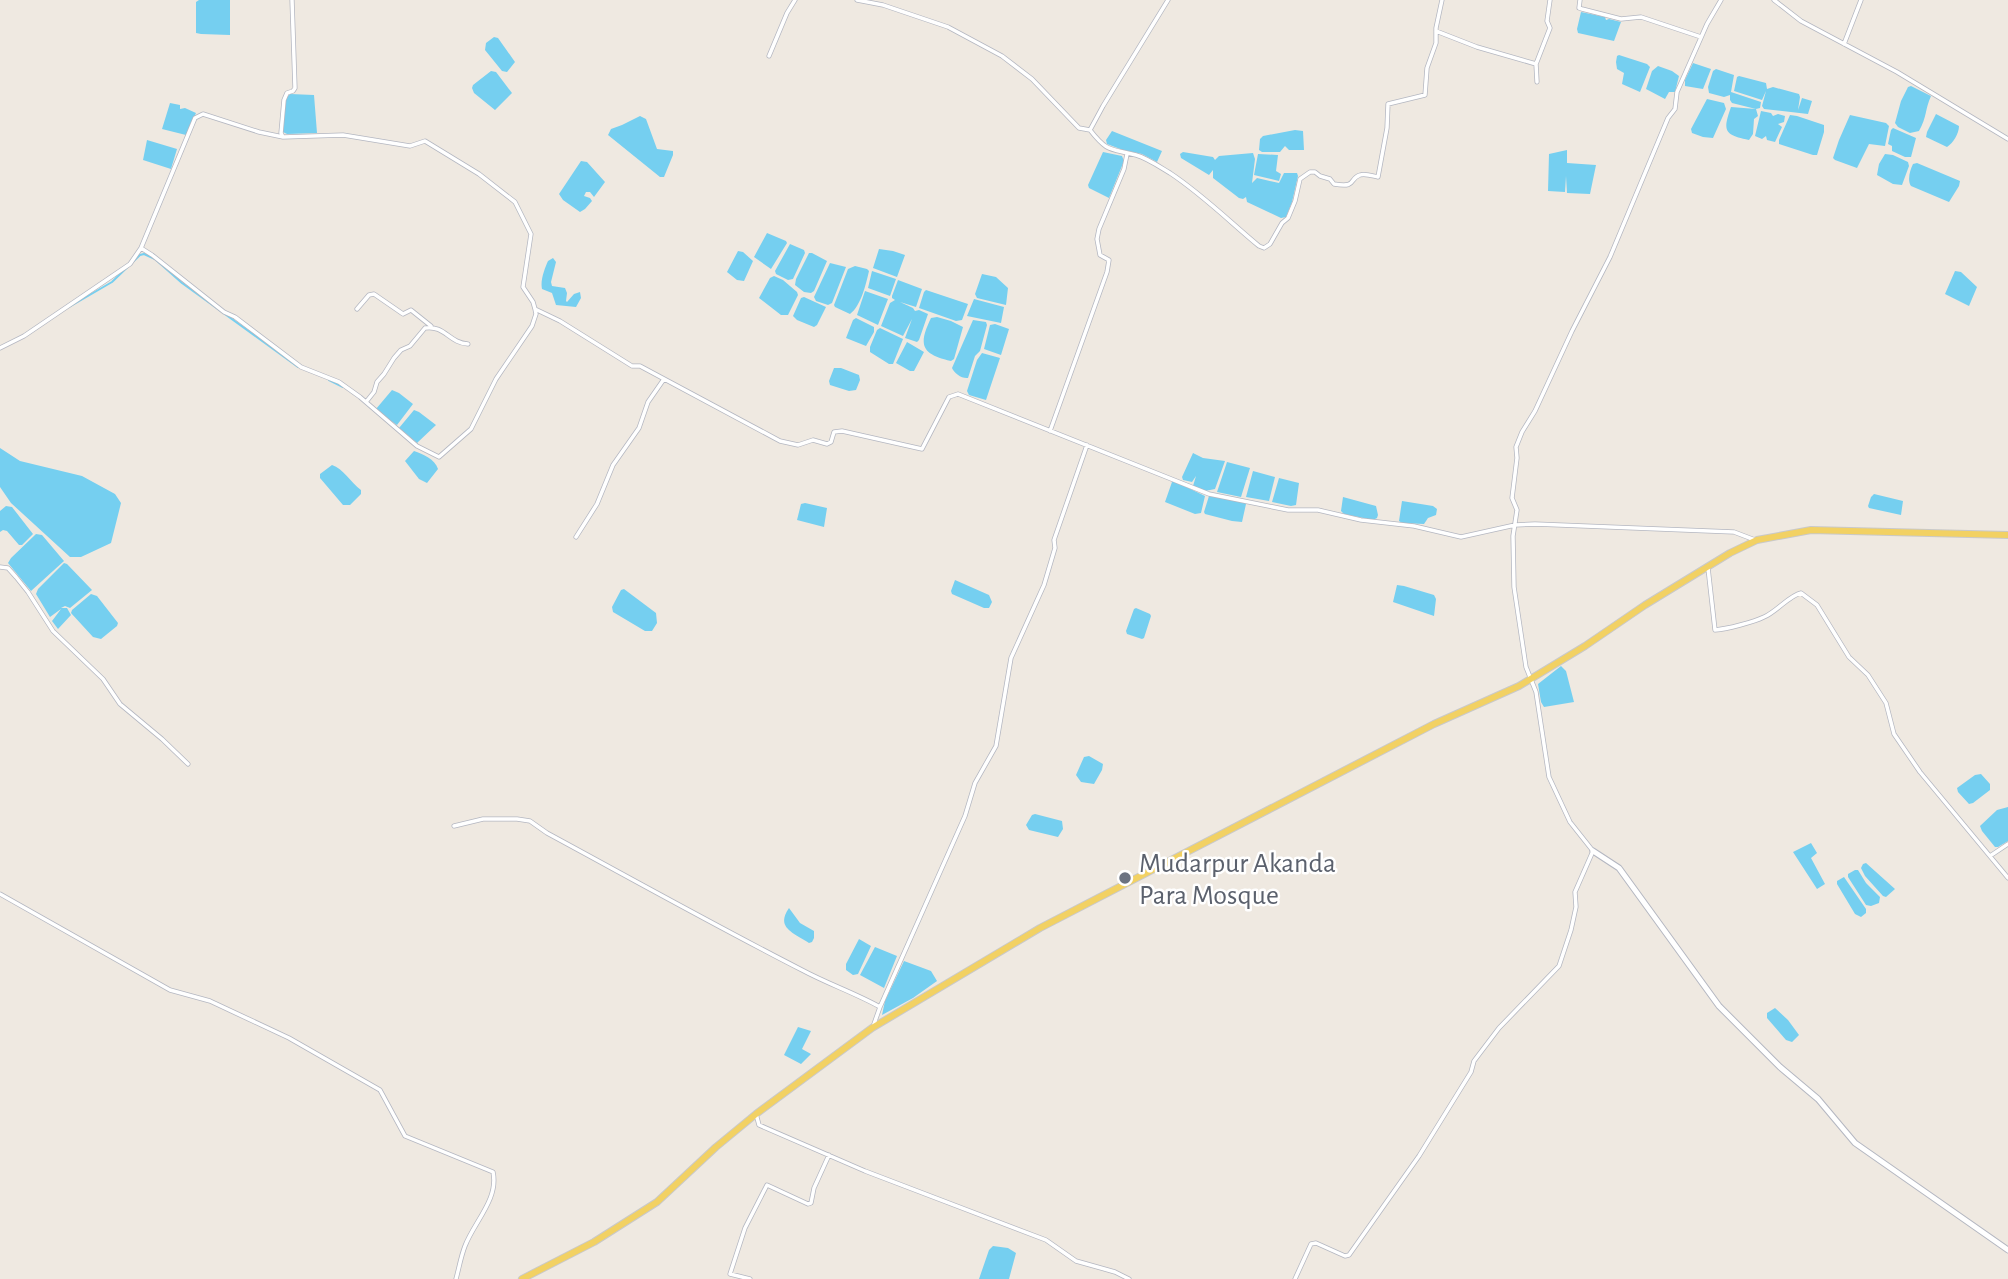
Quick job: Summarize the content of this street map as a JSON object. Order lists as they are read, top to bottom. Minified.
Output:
{"places":["Mudarpur Akanda Para Mosque"]}
